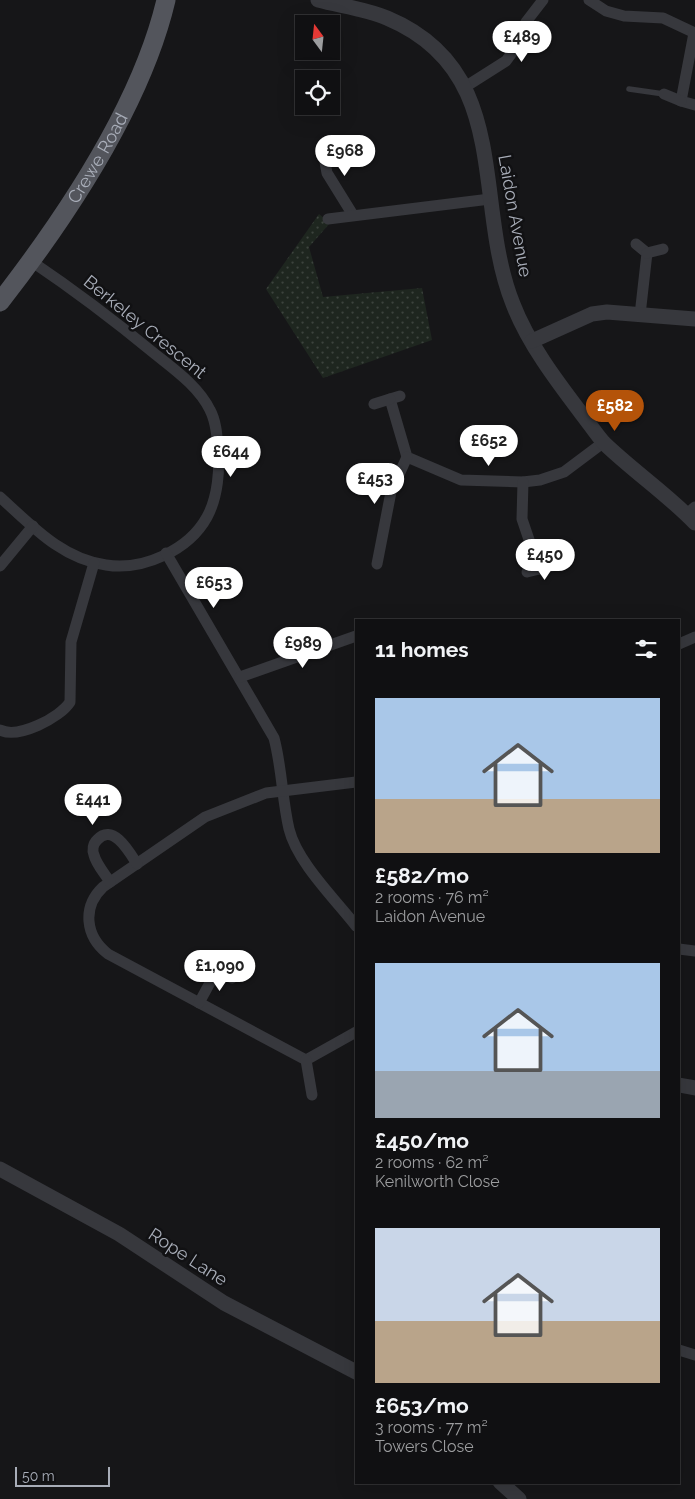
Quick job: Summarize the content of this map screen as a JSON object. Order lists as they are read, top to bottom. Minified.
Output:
{"streets":{"main road":["Crewe Road"],"street":["Laidon Avenue","Berkeley Crescent","Rope Lane"]},"crossings":[["Crewe Road","Berkeley Crescent"]],"scale_bar":"50 m","north":"top","page":{"price":["£489","£968","£582","£652","£644","£453","£450","£653","£989","£441","£1,090"],"heading":"11 homes","list":[{"name":"£582/mo","note":"2 rooms · 76 m² · Laidon Avenue"},{"name":"£450/mo","note":"2 rooms · 62 m² · Kenilworth Close"},{"name":"£653/mo","note":"3 rooms · 77 m² · Towers Close"}],"scale":"50 m"}}
